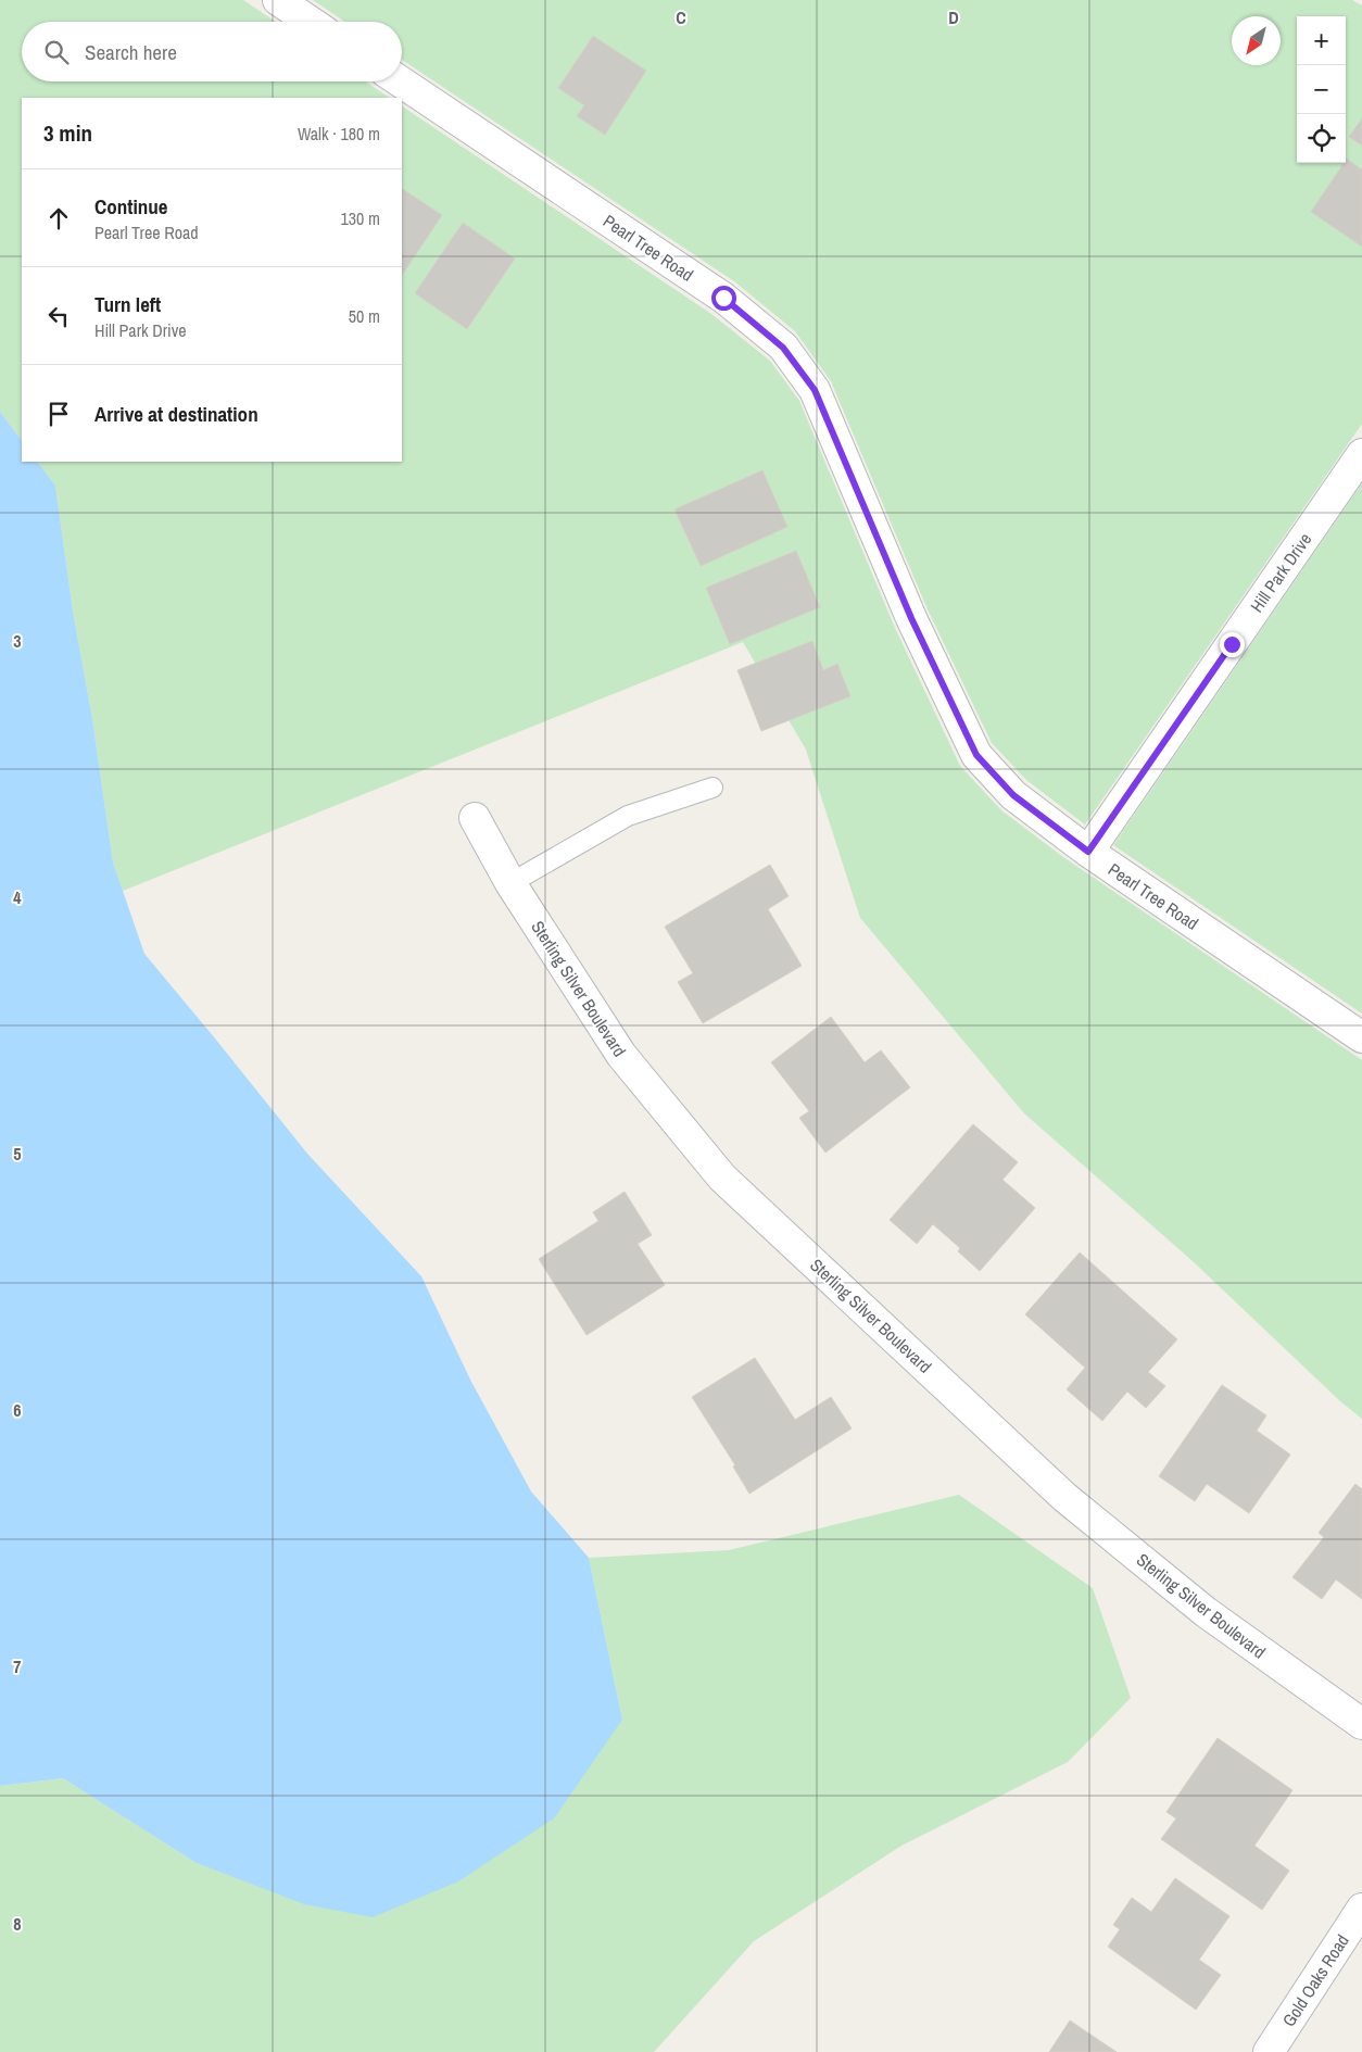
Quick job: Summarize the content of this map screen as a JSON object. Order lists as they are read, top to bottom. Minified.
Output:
{"streets":{"street":["Pearl Tree Road","Hill Park Drive","Sterling Silver Boulevard","Gold Oaks Road"]},"crossings":[["Pearl Tree Road","Hill Park Drive"]],"north":"bottom left","page":{"map_buttons":["+","−"],"search":"Search here","heading":["3 min","Walk · 180 m"],"list":[["Continue","Pearl Tree Road","130 m"],["Turn left","Hill Park Drive","50 m"],"Arrive at destination"]},"grid":{"columns":["C","D"],"rows":["3","4","5","6","7","8"]}}
